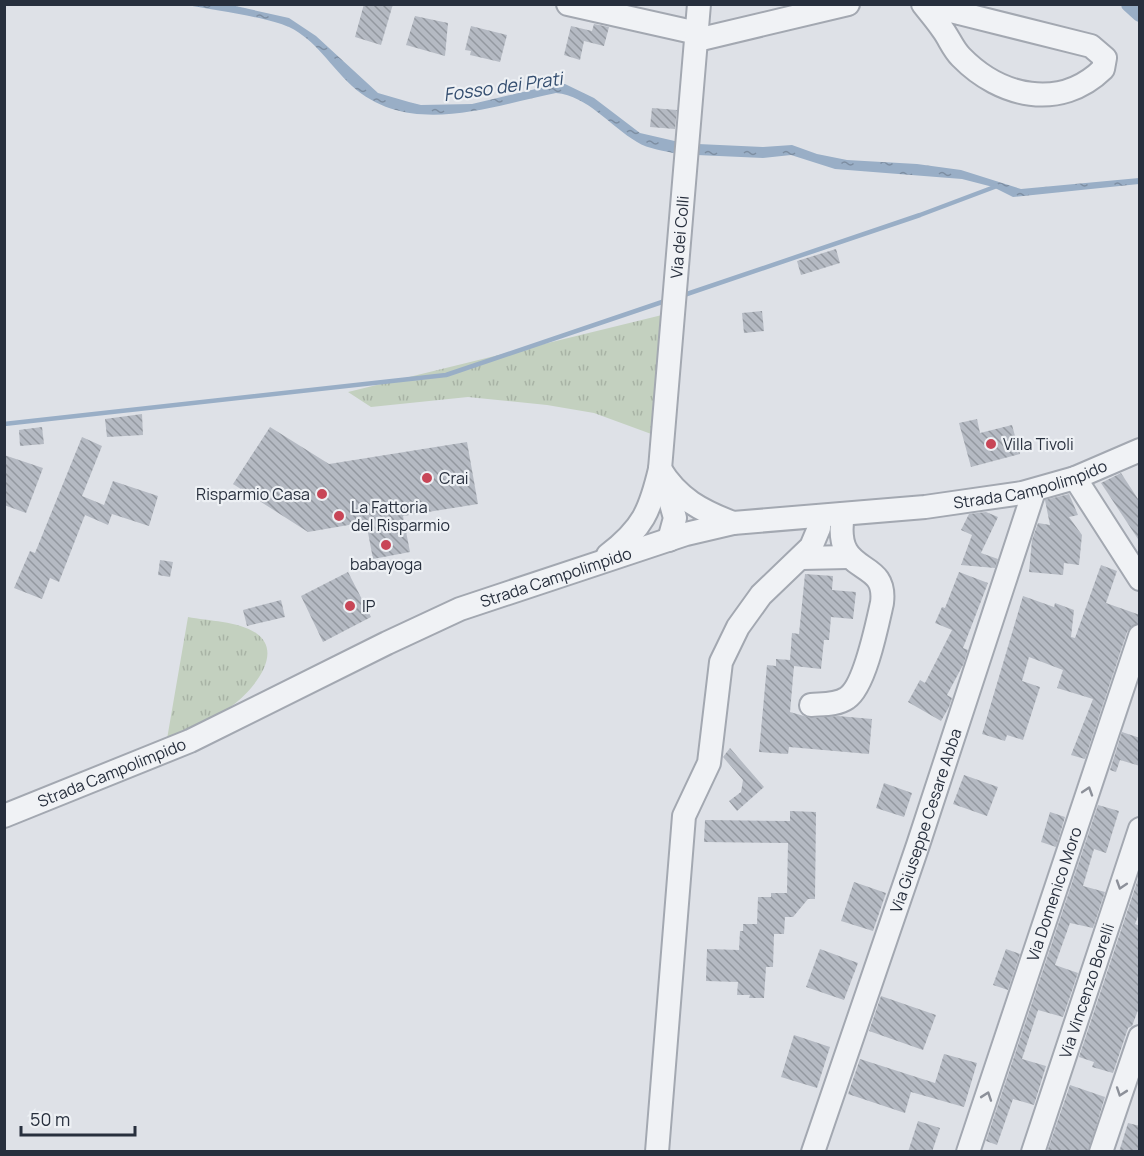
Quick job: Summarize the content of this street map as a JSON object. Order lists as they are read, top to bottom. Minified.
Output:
{"streets":{"street":["Via dei Colli","Strada Campolimpido","Via Giuseppe Cesare Abba","Via Domenico Moro","Via Vincenzo Borelli"]},"crossings":[["Via dei Colli","Strada Campolimpido"],["Strada Campolimpido","Via Giuseppe Cesare Abba"]],"one_way":["Via Domenico Moro"],"water":["Fosso dei Prati"],"places":["Villa Tivoli","Crai","Risparmio Casa","La Fattoria del Risparmio","babayoga","IP"],"scale_bar":"50 m"}
